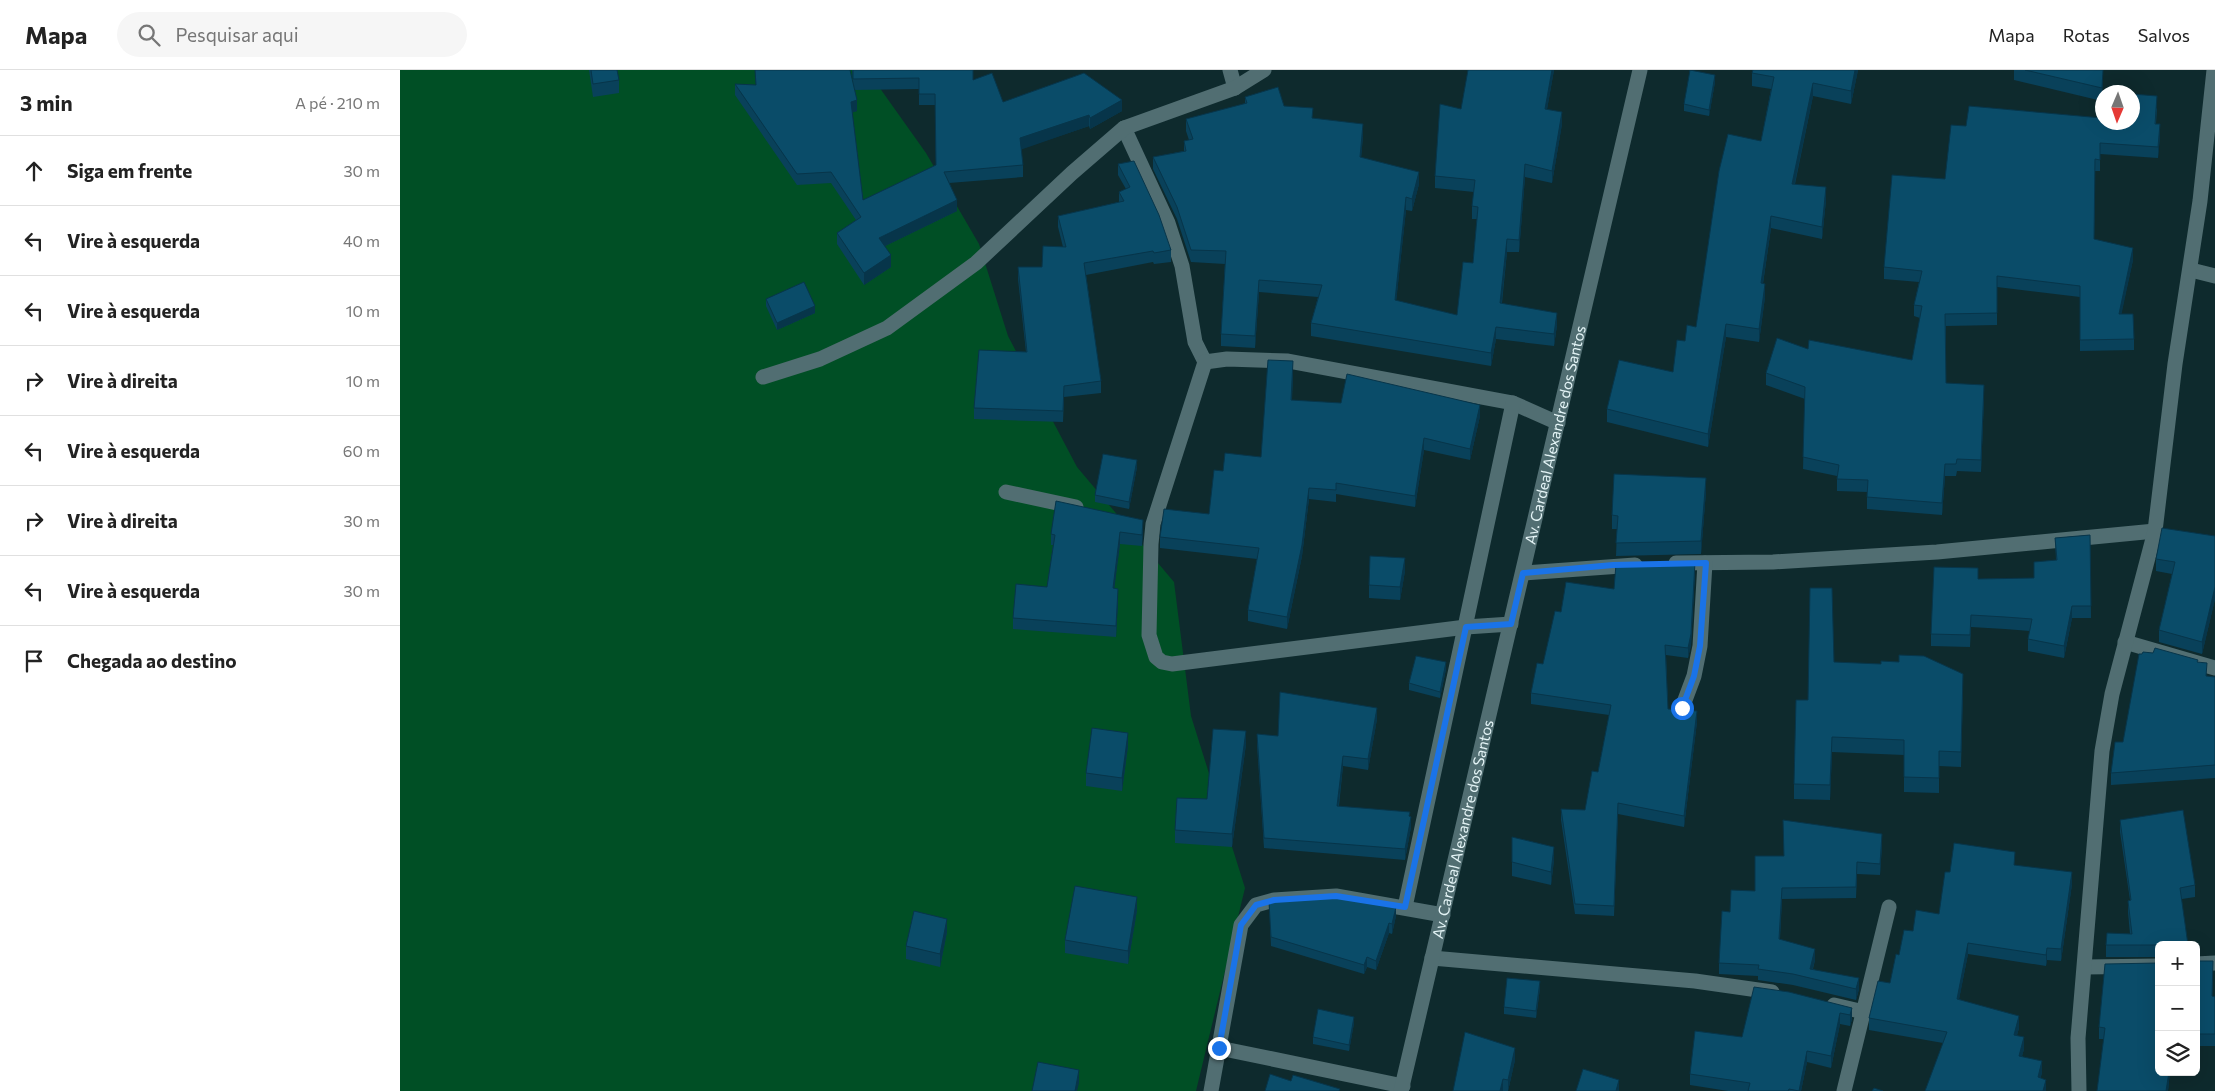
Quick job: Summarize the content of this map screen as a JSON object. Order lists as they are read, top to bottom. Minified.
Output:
{"streets":{"street":["Av. Cardeal Alexandre dos Santos"]},"north":"bottom","page":{"header":"Mapa","search":"Pesquisar aqui","nav":["Mapa","Rotas","Salvos"],"heading":["3 min","A pé · 210 m"],"list":[["Siga em frente","30 m"],["Vire à esquerda","40 m"],["Vire à esquerda","10 m"],["Vire à direita","10 m"],["Vire à esquerda","60 m"],["Vire à direita","30 m"],["Vire à esquerda","30 m"],"Chegada ao destino"],"map_buttons":["+","−"]}}
